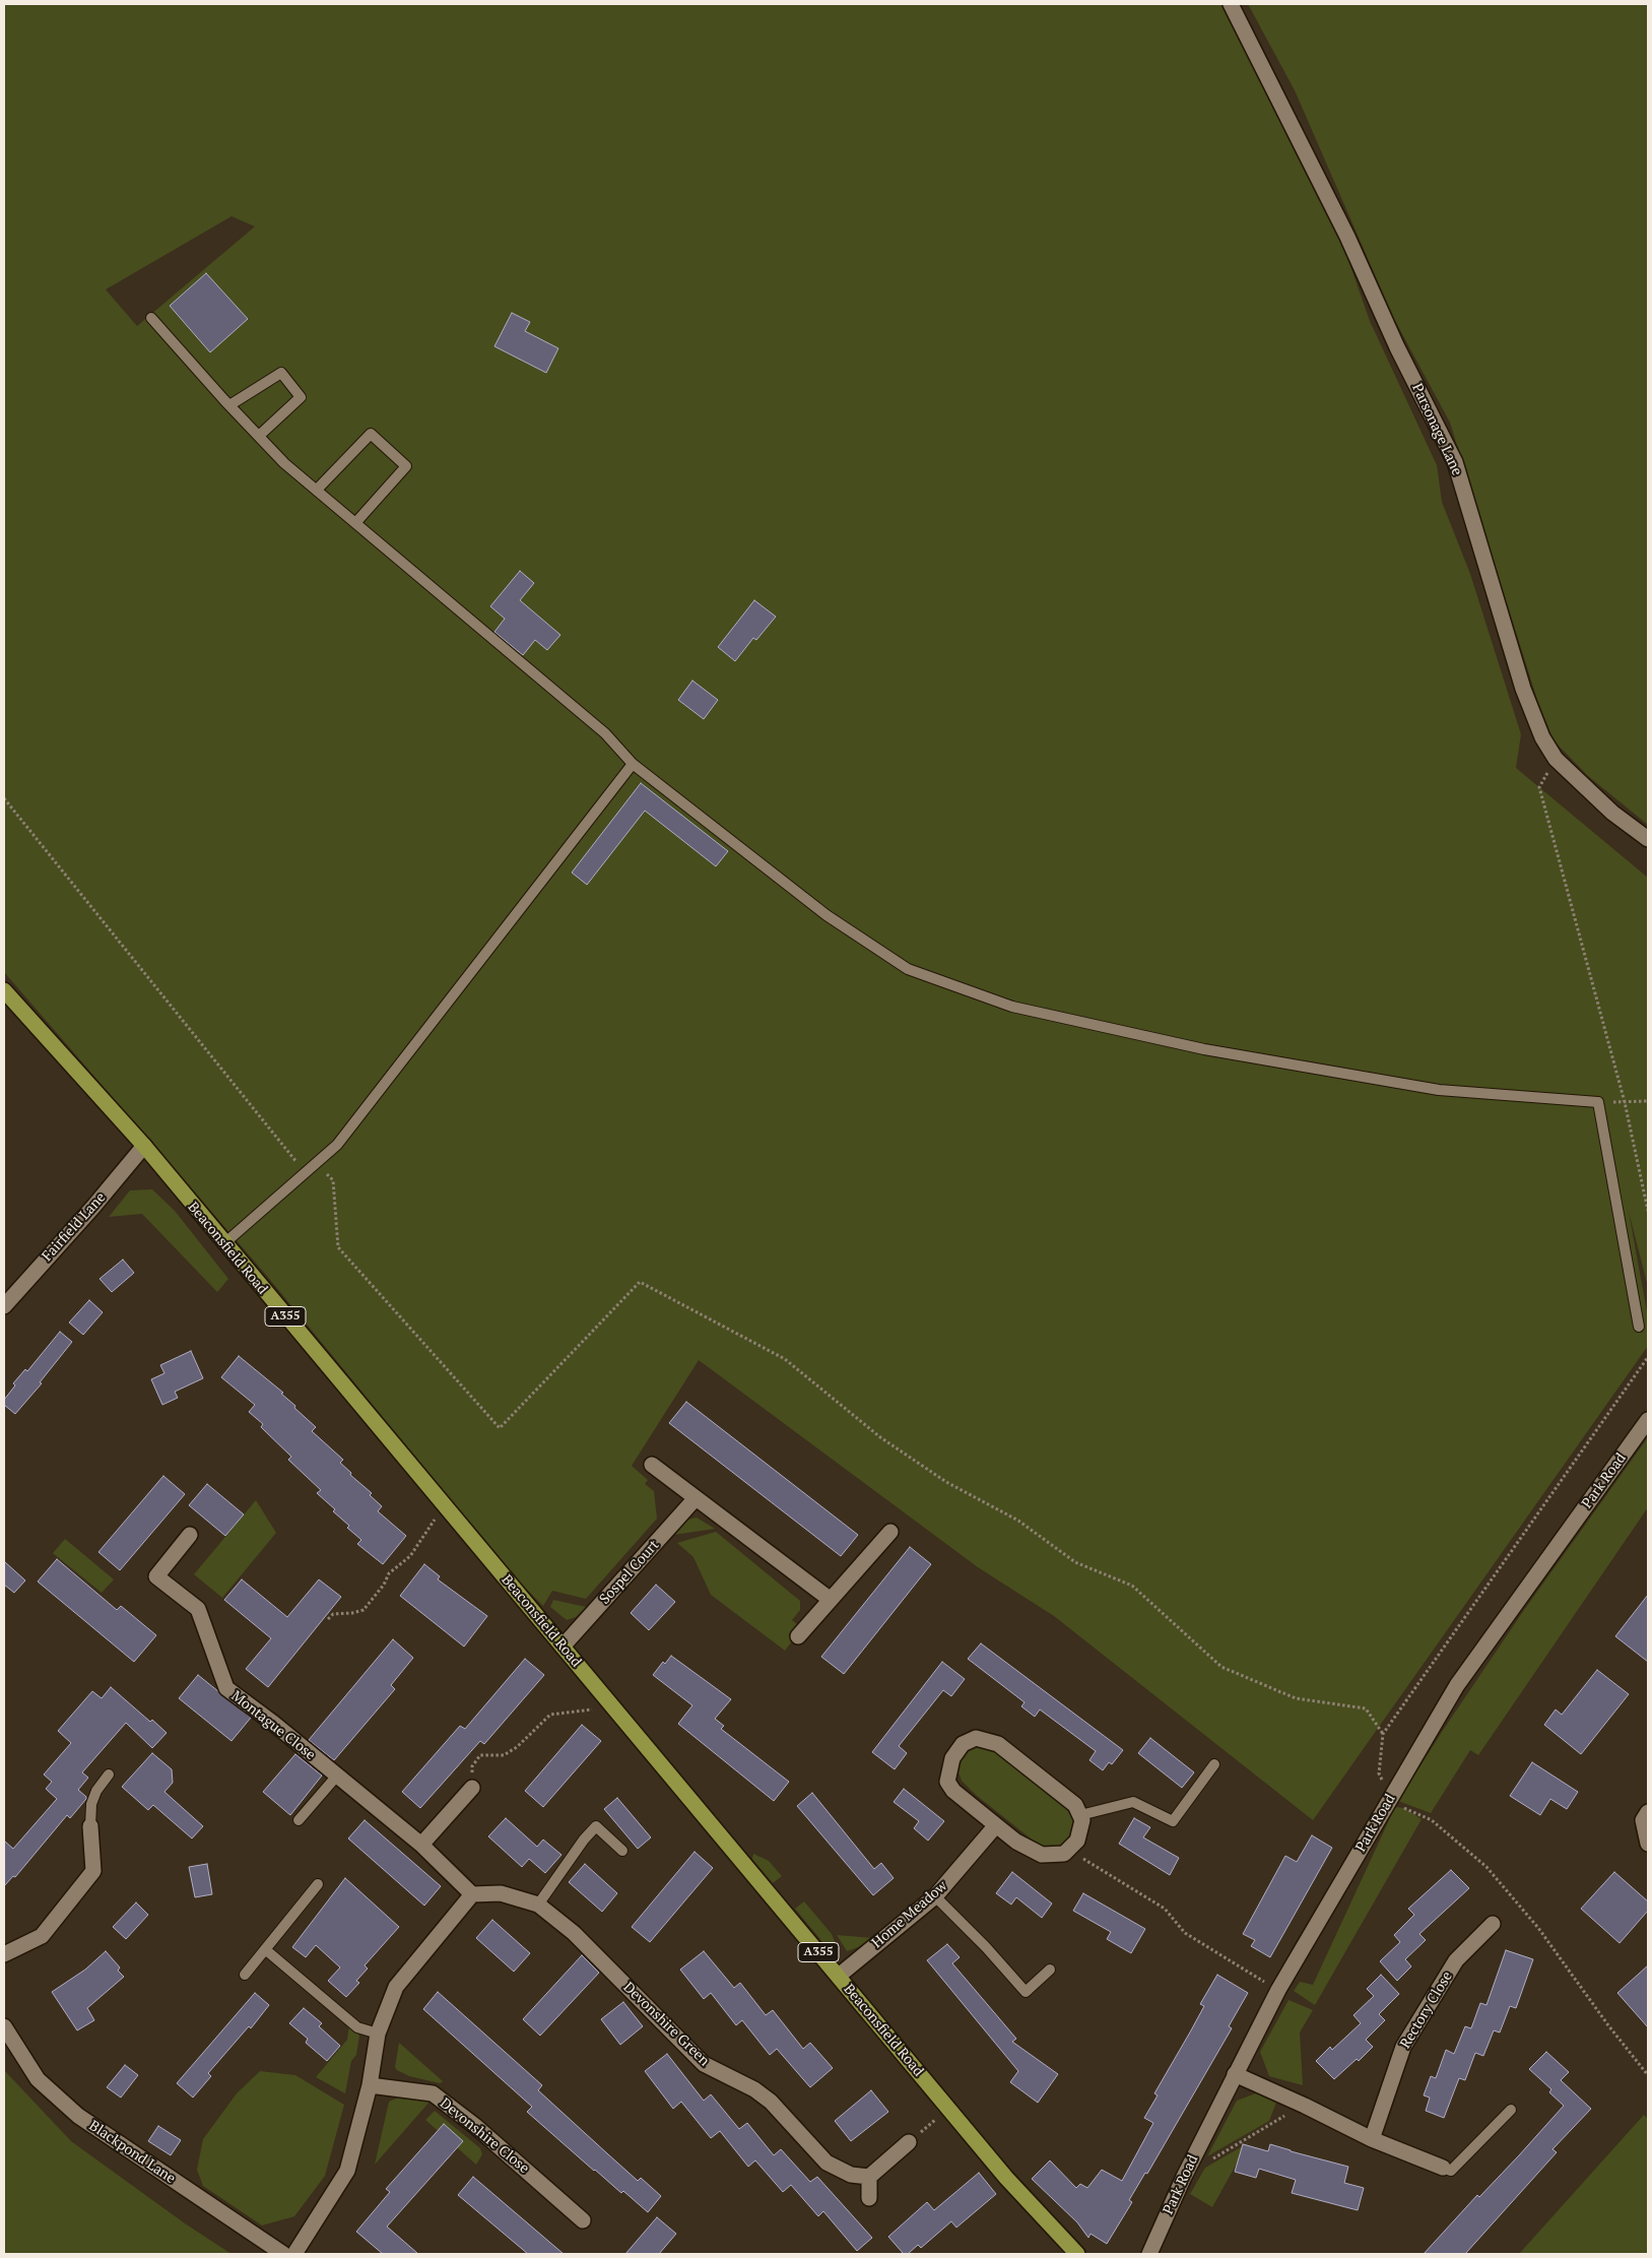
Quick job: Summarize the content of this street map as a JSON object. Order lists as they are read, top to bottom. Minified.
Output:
{"streets":{"main road":["Beaconsfield Road","A355"],"street":["Parsonage Lane","Fairfield Lane","Park Road","Sospel Court","Montague Close","Home Meadow","Rectory Close","Devonshire Green","Devonshire Close","Blackpond Lane"]},"crossings":[["Fairfield Lane","Beaconsfield Road"],["Beaconsfield Road","Sospel Court"],["Beaconsfield Road","Home Meadow"]]}
